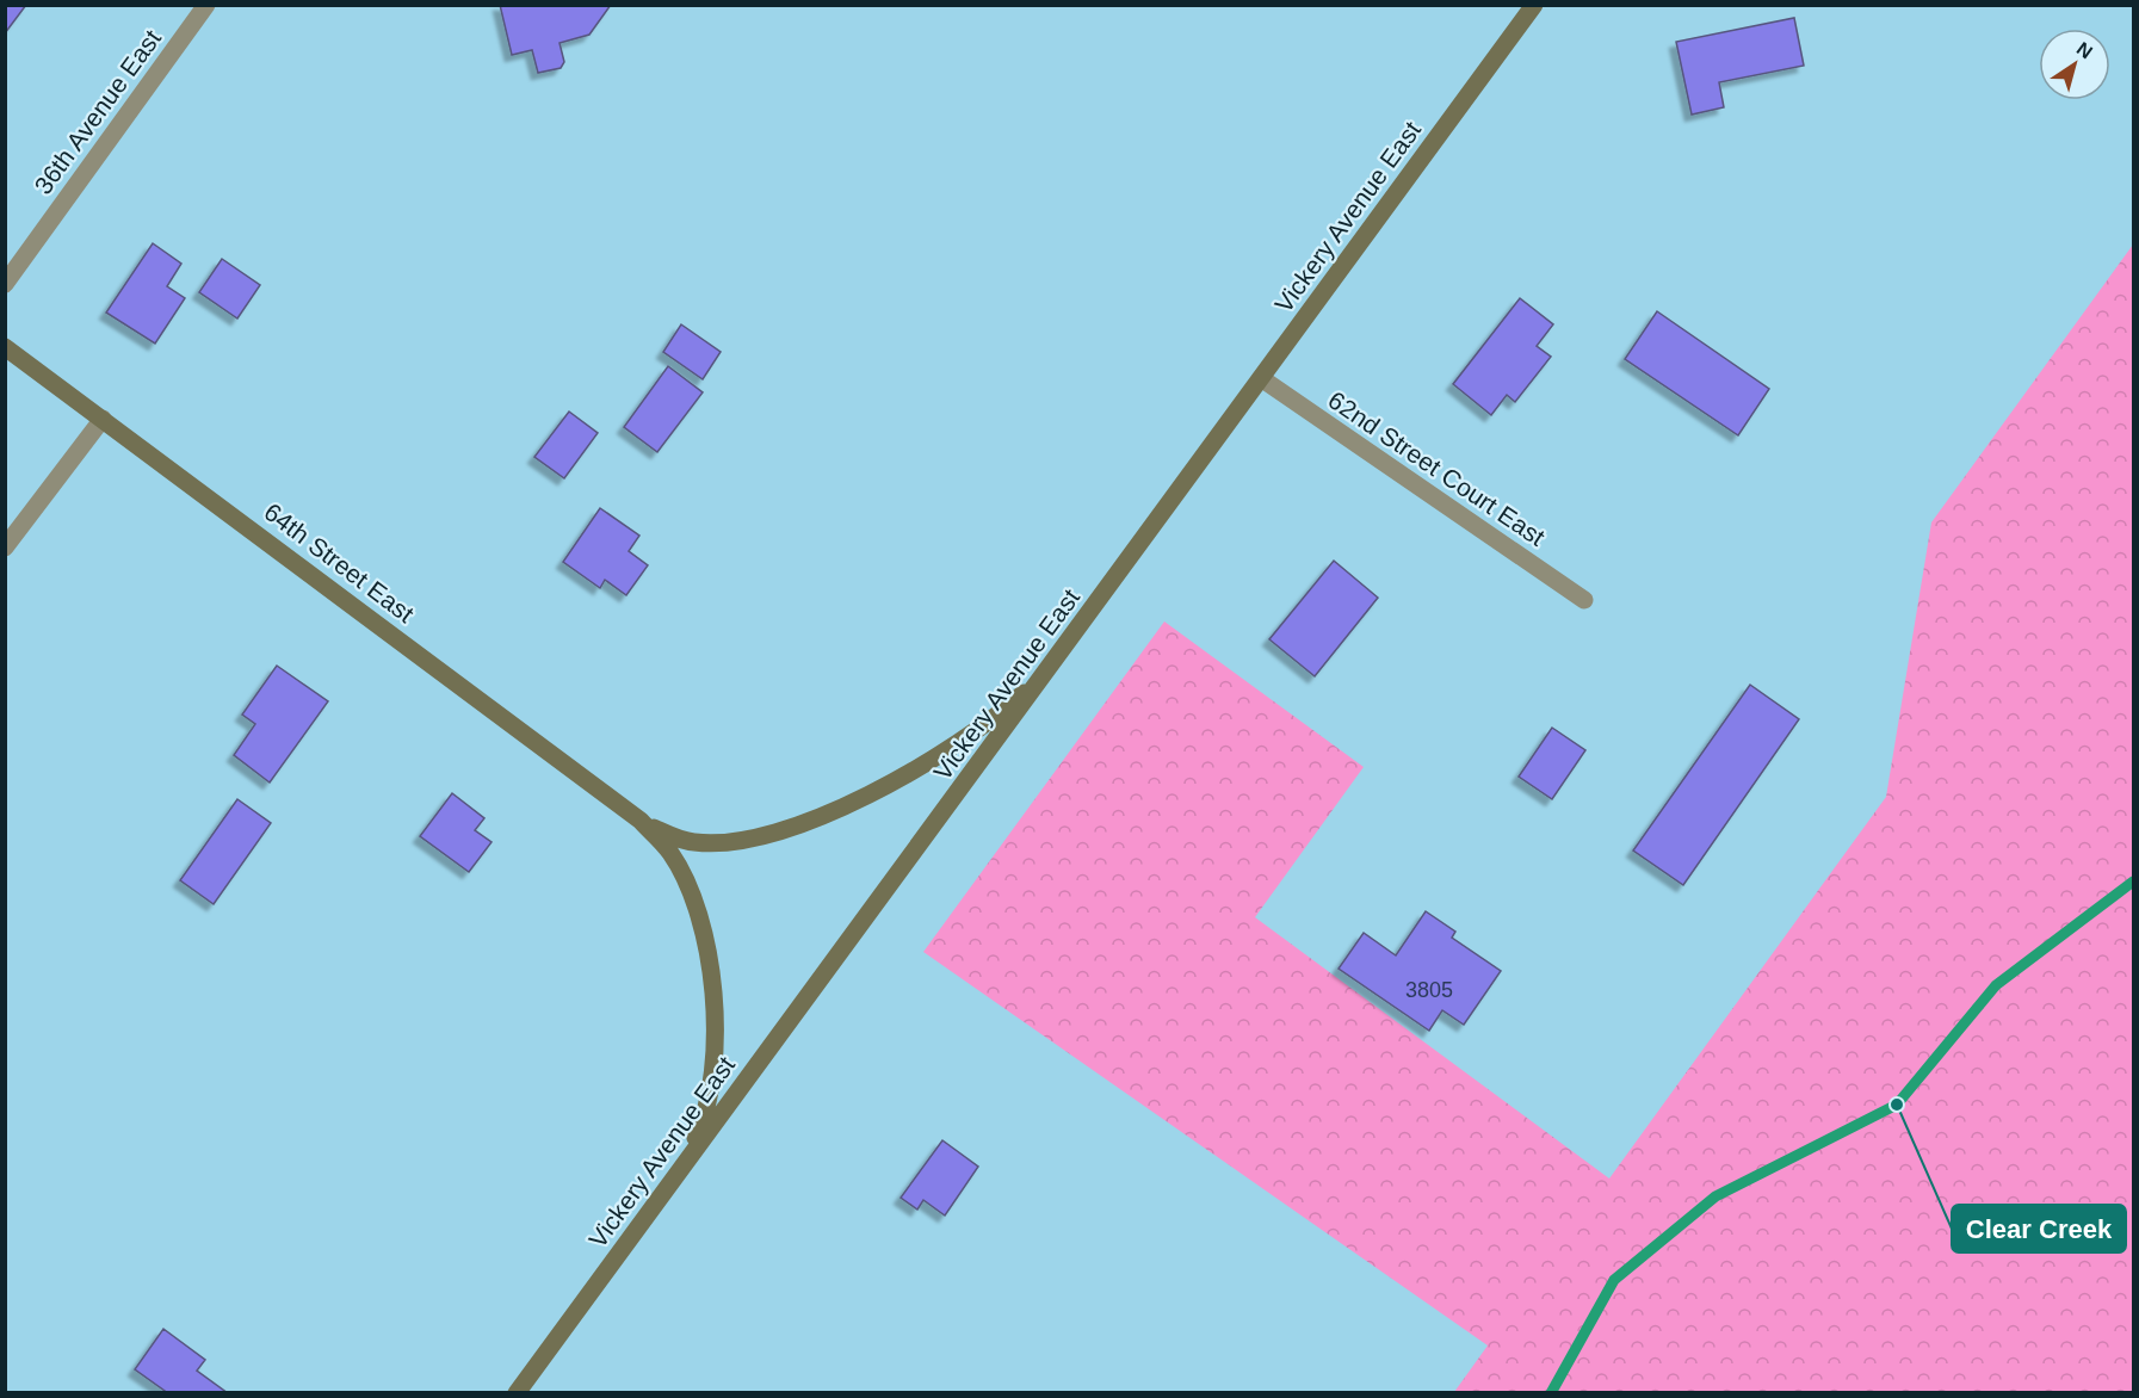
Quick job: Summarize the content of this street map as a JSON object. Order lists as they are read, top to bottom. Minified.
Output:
{"streets":{"street":["36th Avenue East","Vickery Avenue East","62nd Street Court East","64th Street East"]},"crossings":[["Vickery Avenue East","62nd Street Court East"],["Vickery Avenue East","64th Street East"]],"places":["Clear Creek"],"house_numbers":["3805"],"north":"top right"}
